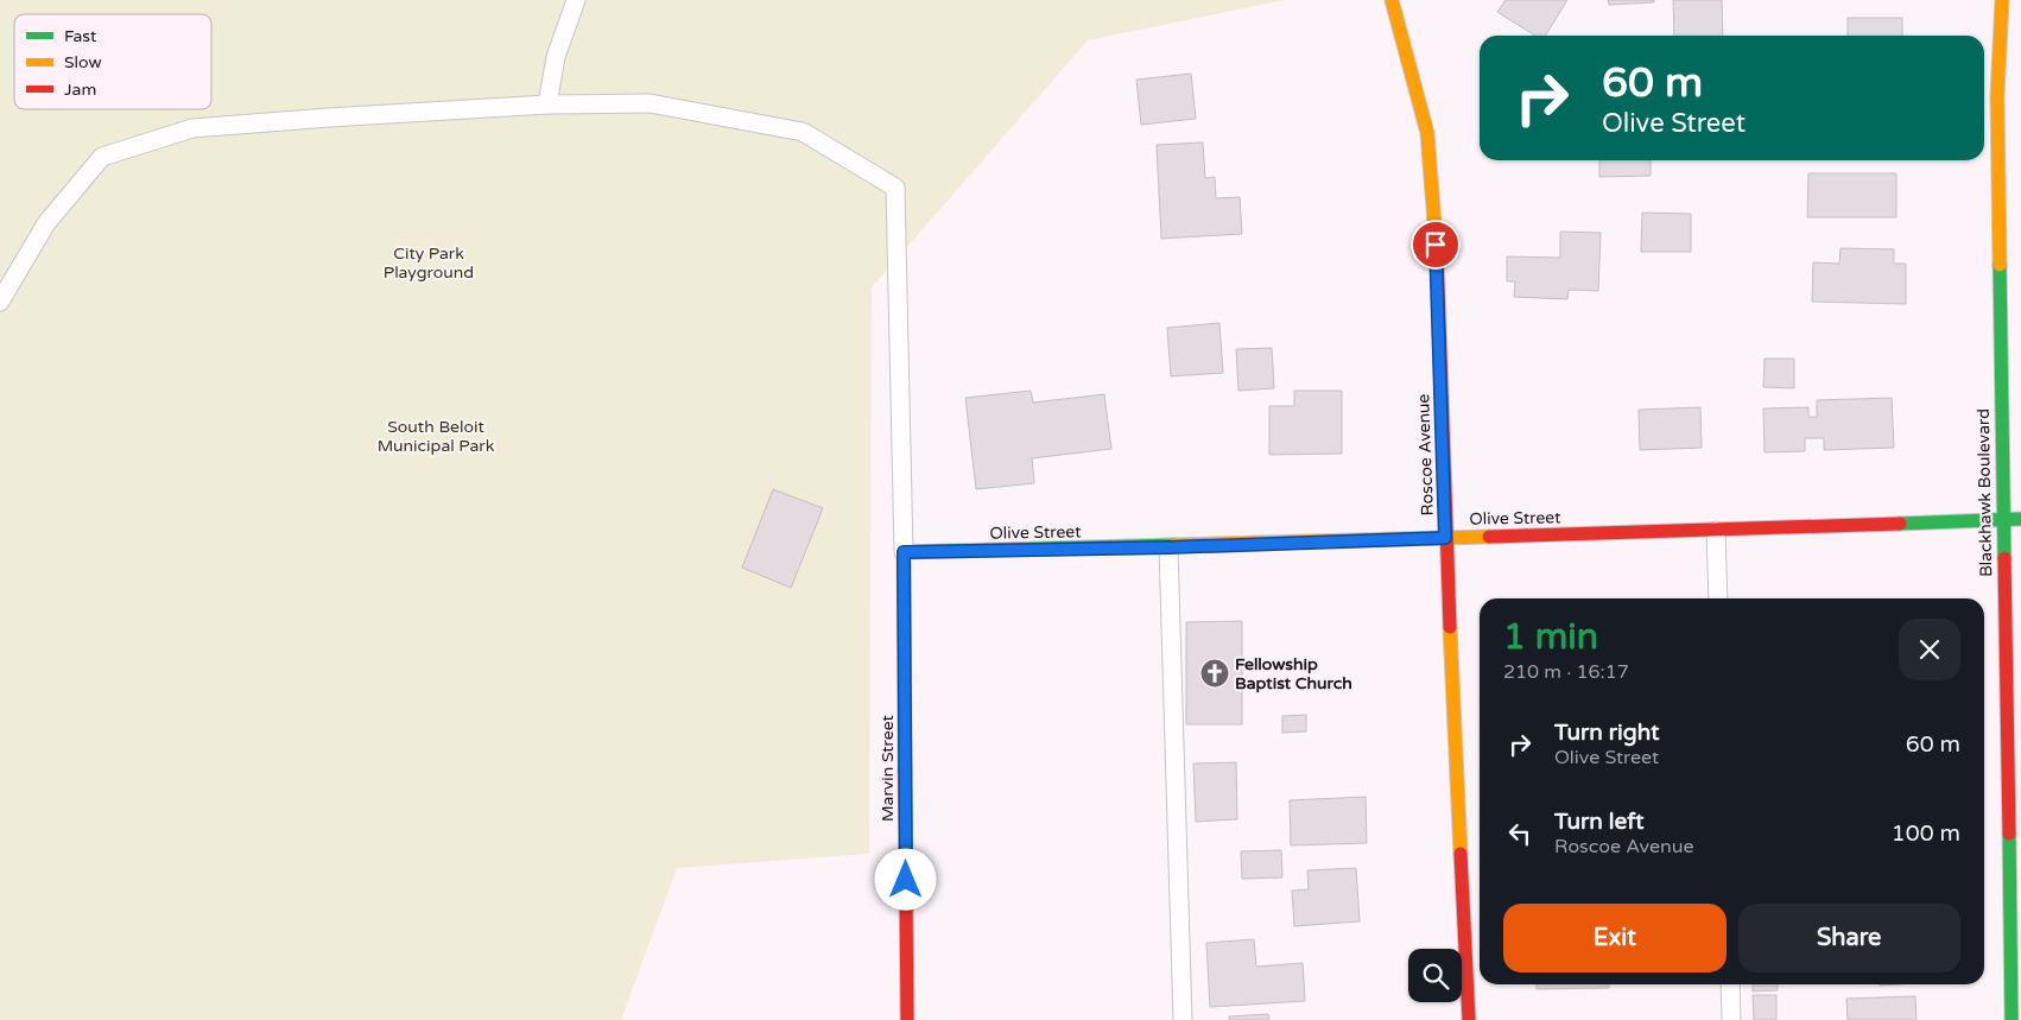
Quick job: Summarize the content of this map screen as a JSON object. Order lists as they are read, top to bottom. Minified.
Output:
{"streets":{"street":["Roscoe Avenue","Blackhawk Boulevard","Olive Street","Marvin Street"]},"crossings":[["Roscoe Avenue","Olive Street"],["Blackhawk Boulevard","Olive Street"],["Olive Street","Marvin Street"]],"parks":["City Park Playground","South Beloit Municipal Park"],"places":{"church":["Fellowship Baptist Church"]},"legend":["Fast","Slow","Jam"],"page":{"turn":["60 m","Olive Street"],"heading":["1 min","210 m · 16:17"],"list":[{"name":"Turn right","note":"Olive Street","value":"60 m"},{"name":"Turn left","note":"Roscoe Avenue","value":"100 m"}],"buttons":["Exit","Share"]}}
